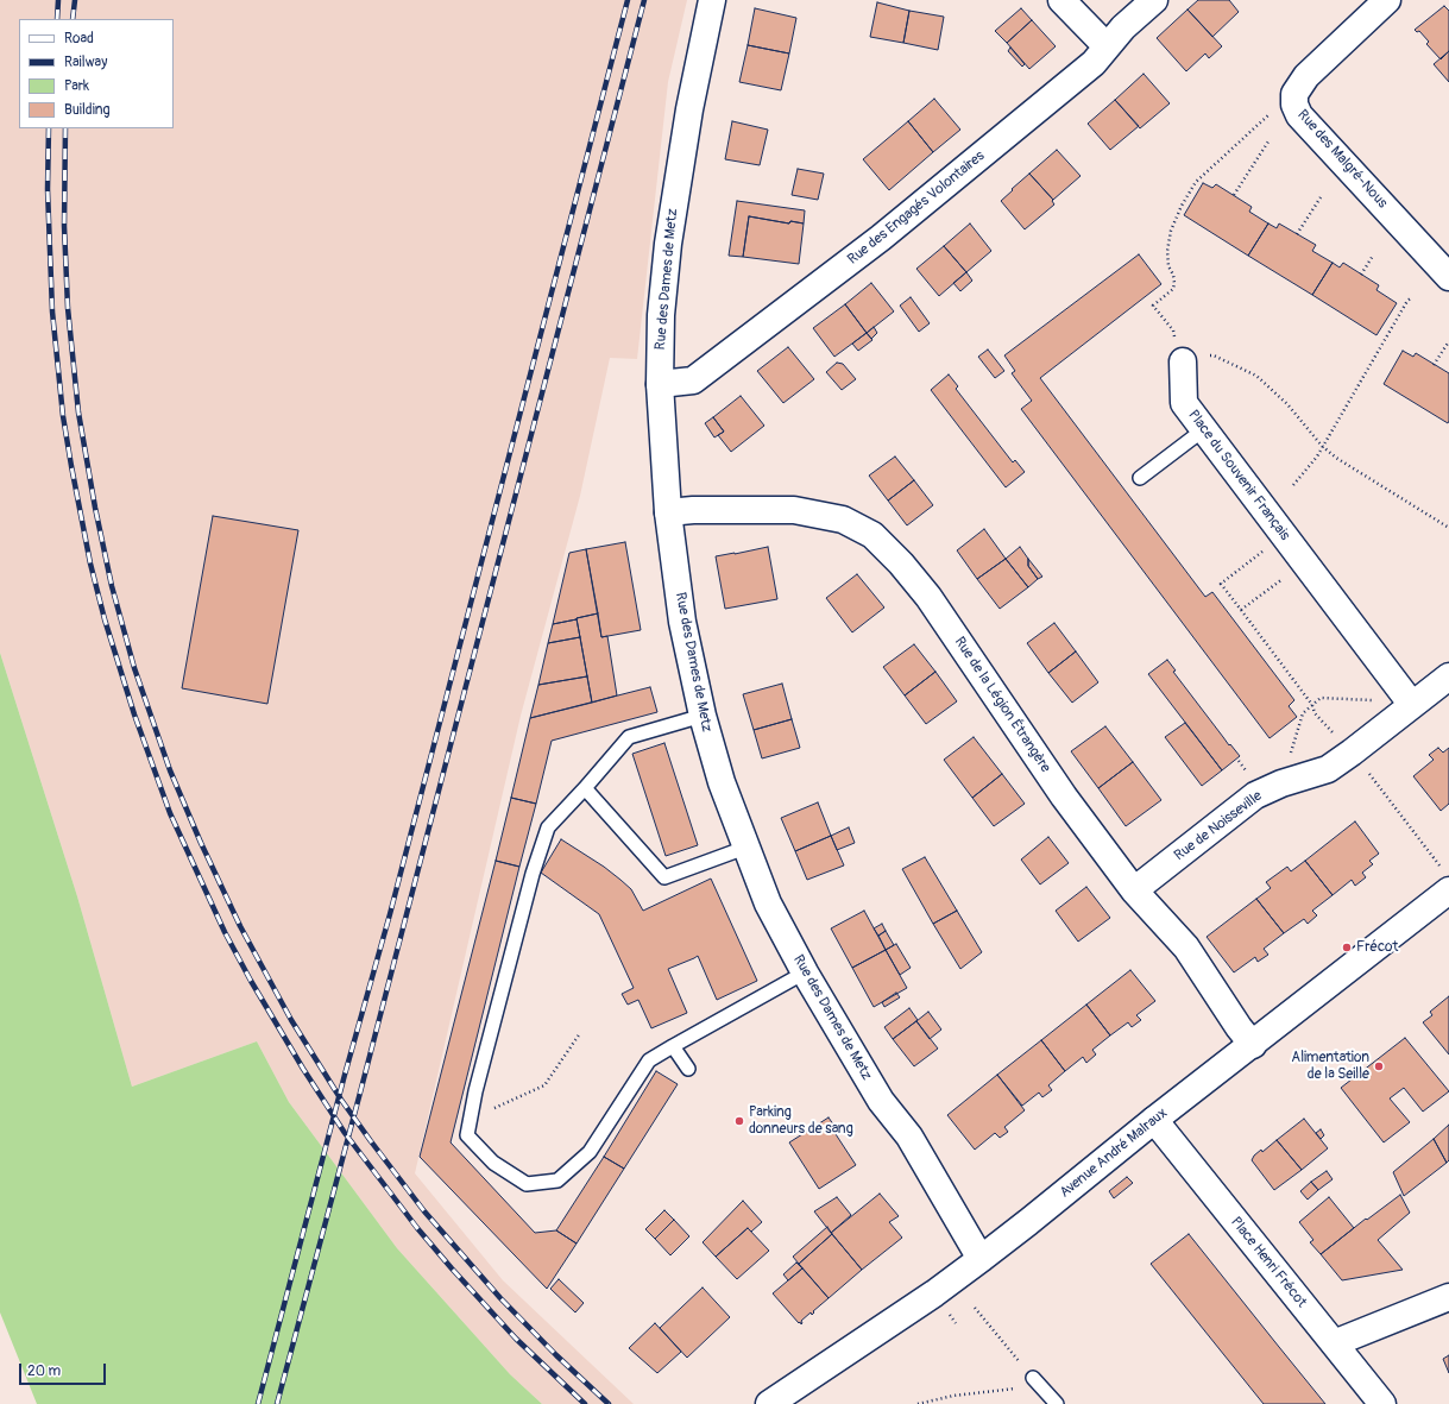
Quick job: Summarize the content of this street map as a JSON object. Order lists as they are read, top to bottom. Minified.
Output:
{"streets":{"street":["Rue des Malgré-Nous","Rue des Engagés Volontaires","Rue des Dames de Metz","Place du Souvenir Français","Rue de la Légion Étrangère","Rue de Noisseville","Avenue André Malraux","Place Henri Frécot"]},"crossings":[["Rue des Engagés Volontaires","Rue des Dames de Metz"],["Rue des Dames de Metz","Rue de la Légion Étrangère"],["Rue des Dames de Metz","Avenue André Malraux"],["Place du Souvenir Français","Rue de Noisseville"],["Rue de la Légion Étrangère","Rue de Noisseville"],["Rue de la Légion Étrangère","Avenue André Malraux"],["Avenue André Malraux","Place Henri Frécot"]],"places":["Frécot","Alimentation de la Seille","Parking donneurs de sang"],"legend":["Road","Railway","Park","Building"],"scale_bar":"20 m"}
